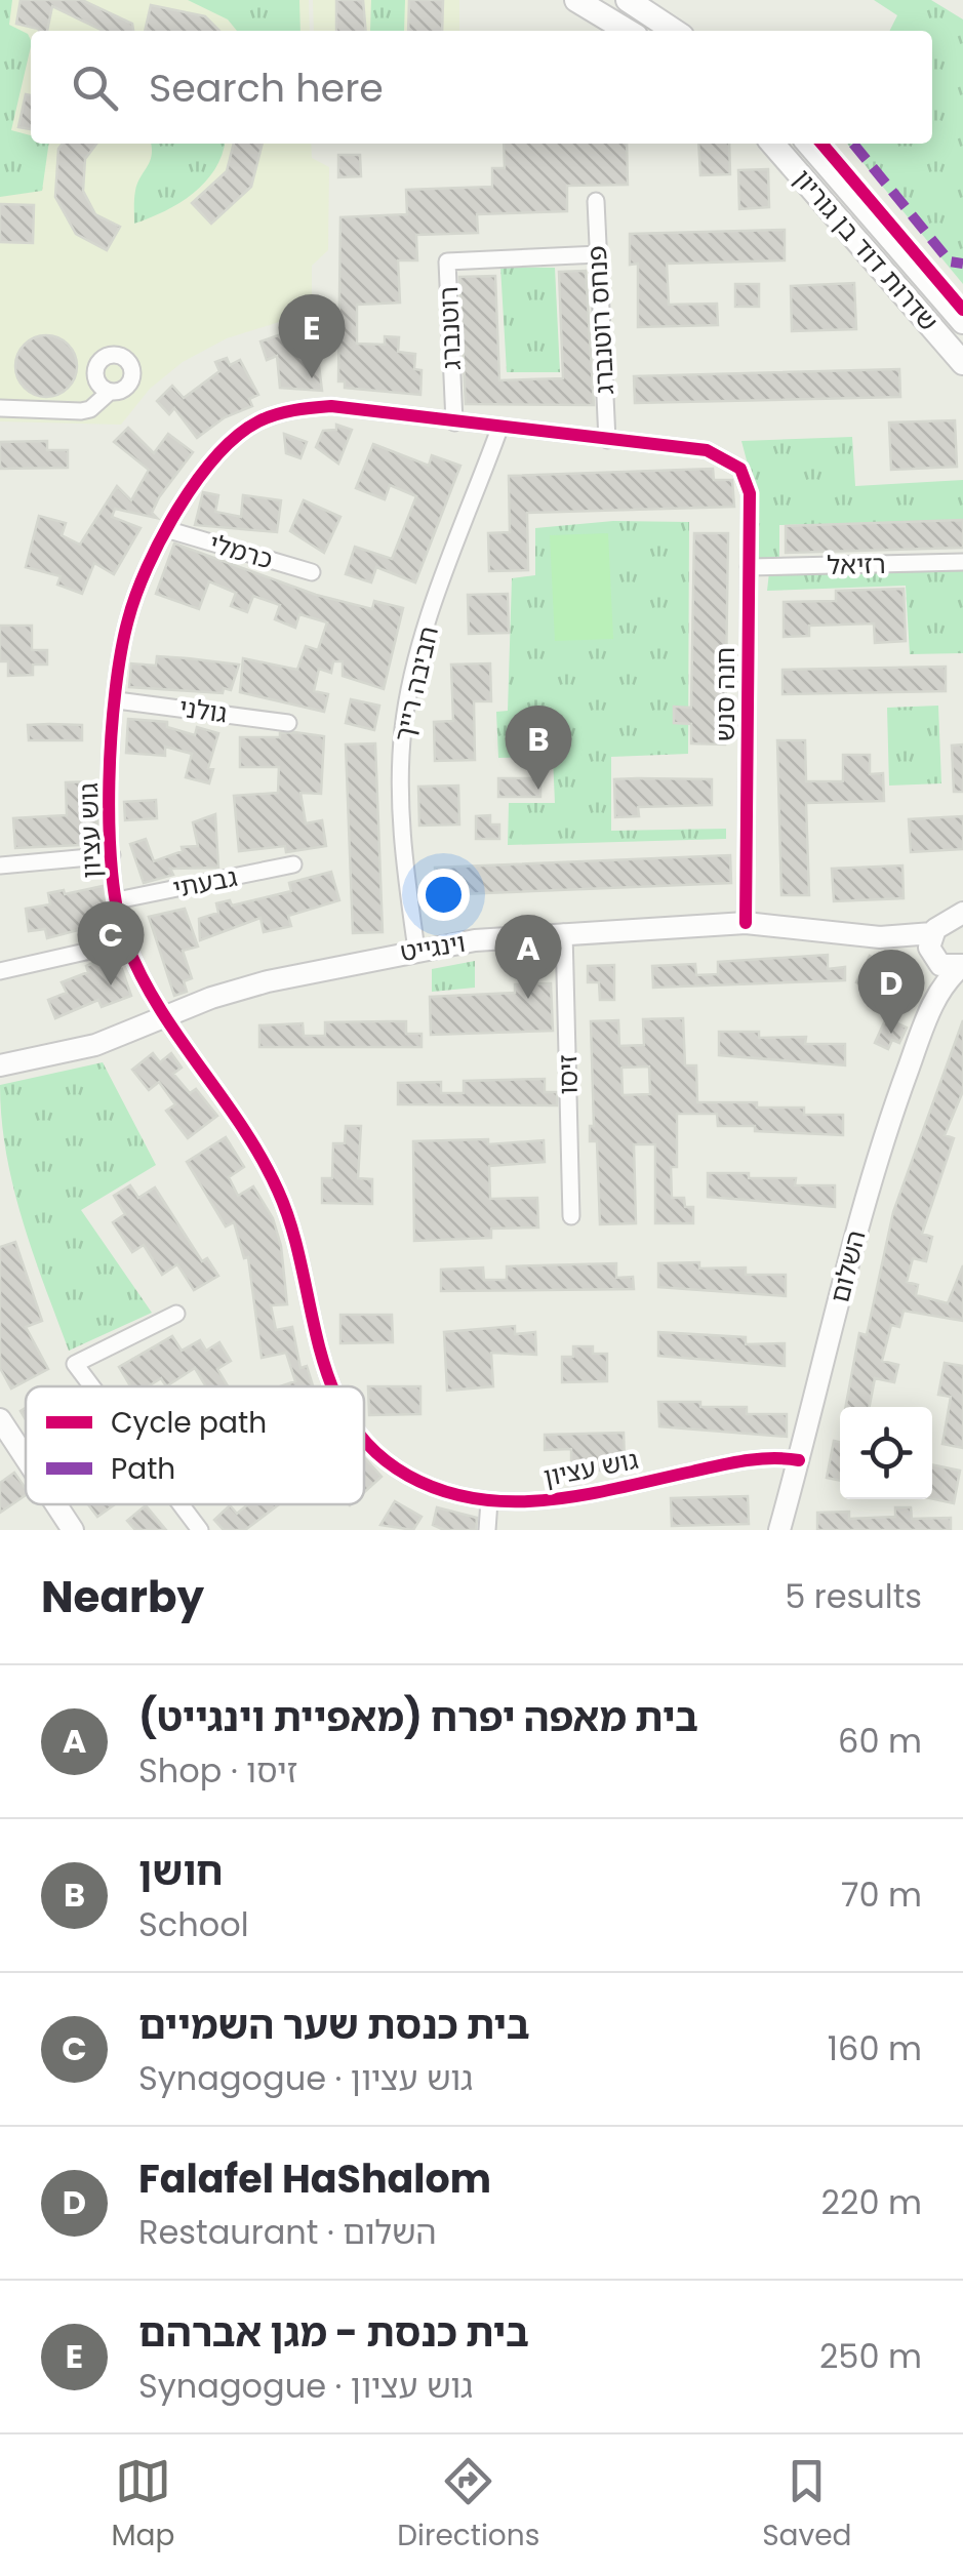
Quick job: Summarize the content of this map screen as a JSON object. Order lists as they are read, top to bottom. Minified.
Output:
{"streets":{"main road":["שדרות דוד בן גוריון"],"street":["פנחס רוטנברג","רוטנברג","כרמלי","רזיאל","חביבה רייך","חנה סנש","גולני","גוש עציון","גבעתי","וינגייט","זיסו","השלום"]},"crossings":[["פנחס רוטנברג","רוטנברג"],["פנחס רוטנברג","גוש עציון"],["רוטנברג","גוש עציון"],["כרמלי","גוש עציון"],["רזיאל","חנה סנש"],["חביבה רייך","גוש עציון"],["חביבה רייך","וינגייט"],["חנה סנש","גוש עציון"],["חנה סנש","וינגייט"],["גולני","גוש עציון"],["גוש עציון","גבעתי"],["גוש עציון","וינגייט"],["גוש עציון","השלום"],["וינגייט","זיסו"],["וינגייט","השלום"]],"legend":["Cycle path","Path"],"page":{"search":"Search here","pins":["E","B","C","A","D"],"heading":["Nearby","5 results"],"list":[{"mark":"A","name":"בית מאפה יפרח (מאפיית וינגייט)","note":"Shop · זיסו","value":"60 m"},{"mark":"B","name":"חושן","note":"School","value":"70 m"},{"mark":"C","name":"בית כנסת שער השמיים","note":"Synagogue · גוש עציון","value":"160 m"},{"mark":"D","name":"Falafel HaShalom","note":"Restaurant · השלום","value":"220 m"},{"mark":"E","name":"בית כנסת - מגן אברהם","note":"Synagogue · גוש עציון","value":"250 m"}],"nav":["Map","Directions","Saved"]}}
